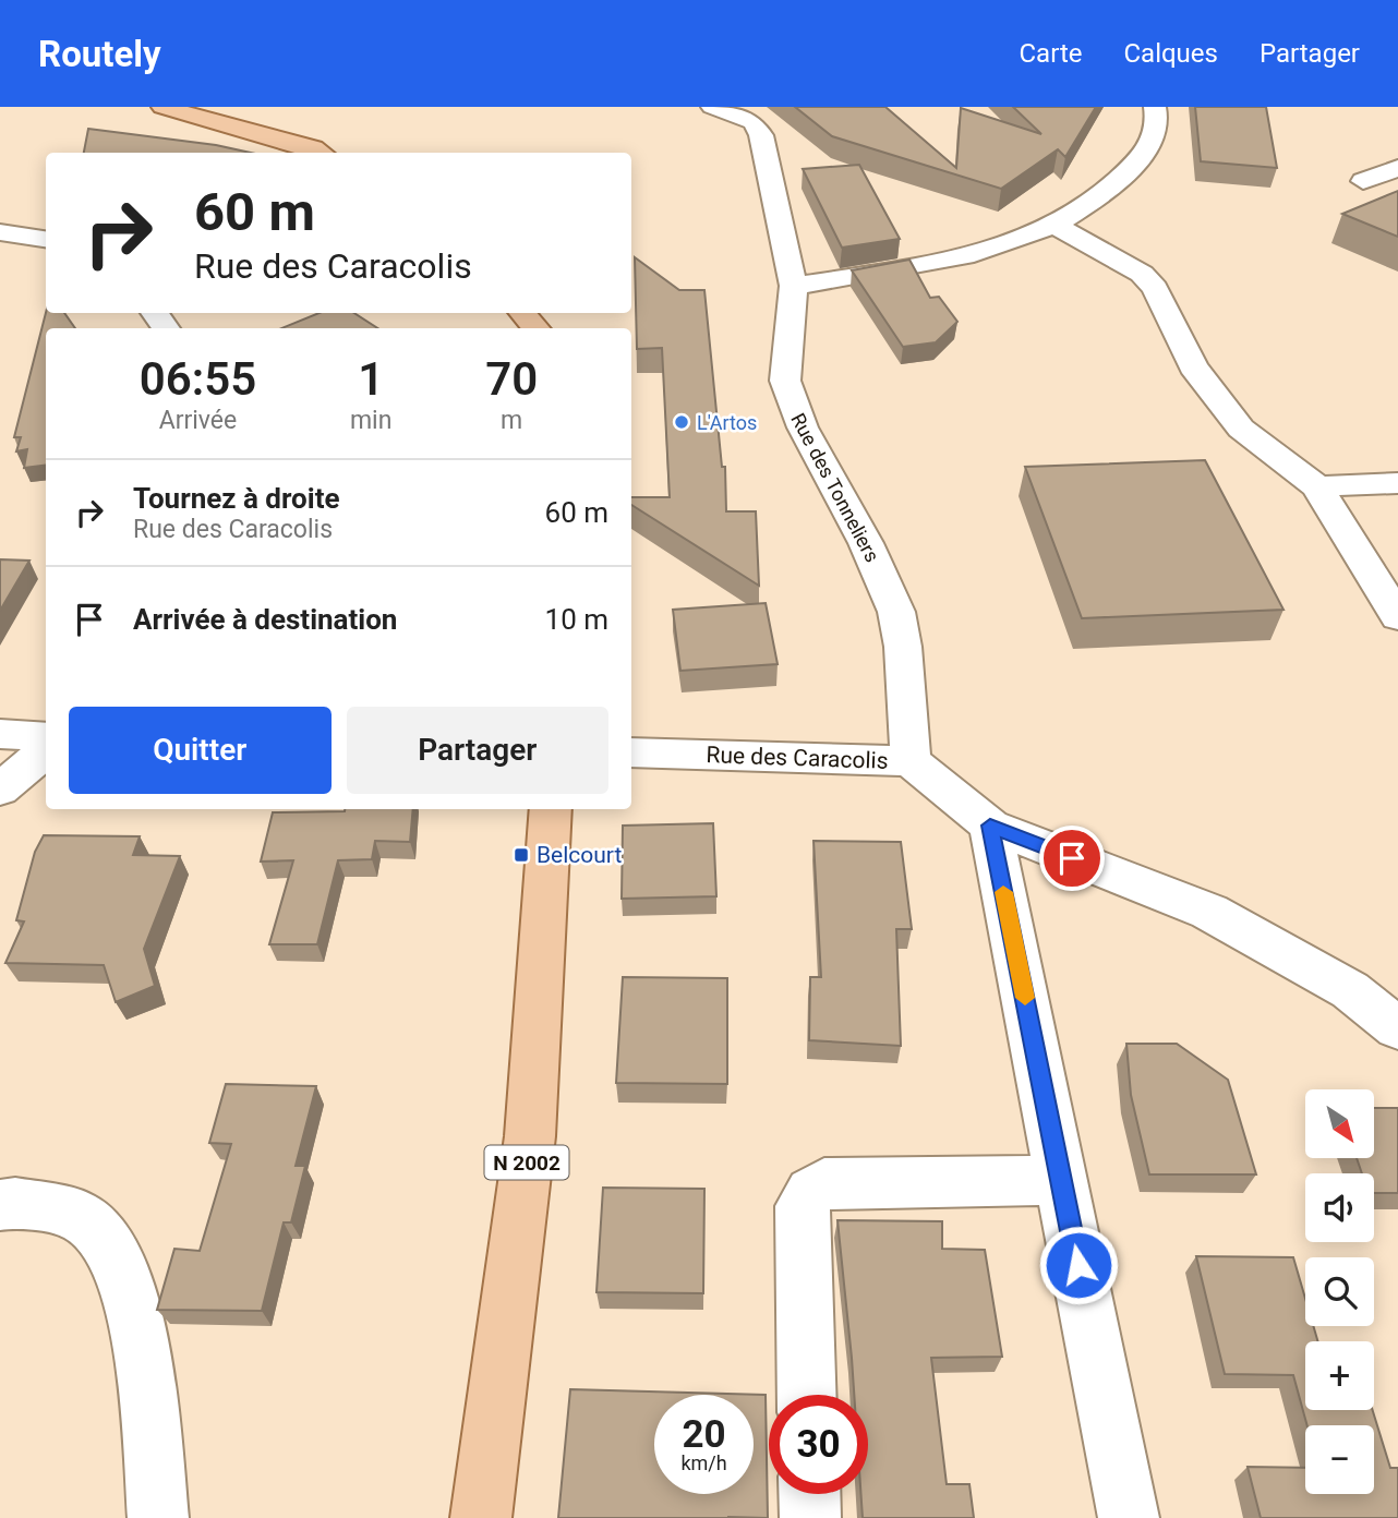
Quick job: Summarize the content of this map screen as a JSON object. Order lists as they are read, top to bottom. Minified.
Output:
{"streets":{"main road":["N 2002"],"street":["Rue des Tonneliers","Rue des Caracolis"]},"crossings":[["Rue des Tonneliers","Rue des Caracolis"]],"places":{"other":["L'Artos"],"transit":["Belcourt"]},"north":"bottom right","page":{"header":"Routely","nav":["Carte","Calques","Partager"],"turn":["60 m","Rue des Caracolis"],"eta":["06:55","Arrivée","1","min","70","m"],"list":[{"name":"Tournez à droite","note":"Rue des Caracolis","value":"60 m"},{"name":"Arrivée à destination","value":"10 m"}],"buttons":["Quitter","Partager"],"map_buttons":["+","−"],"speed":"20 km/h","limit":"30"}}
